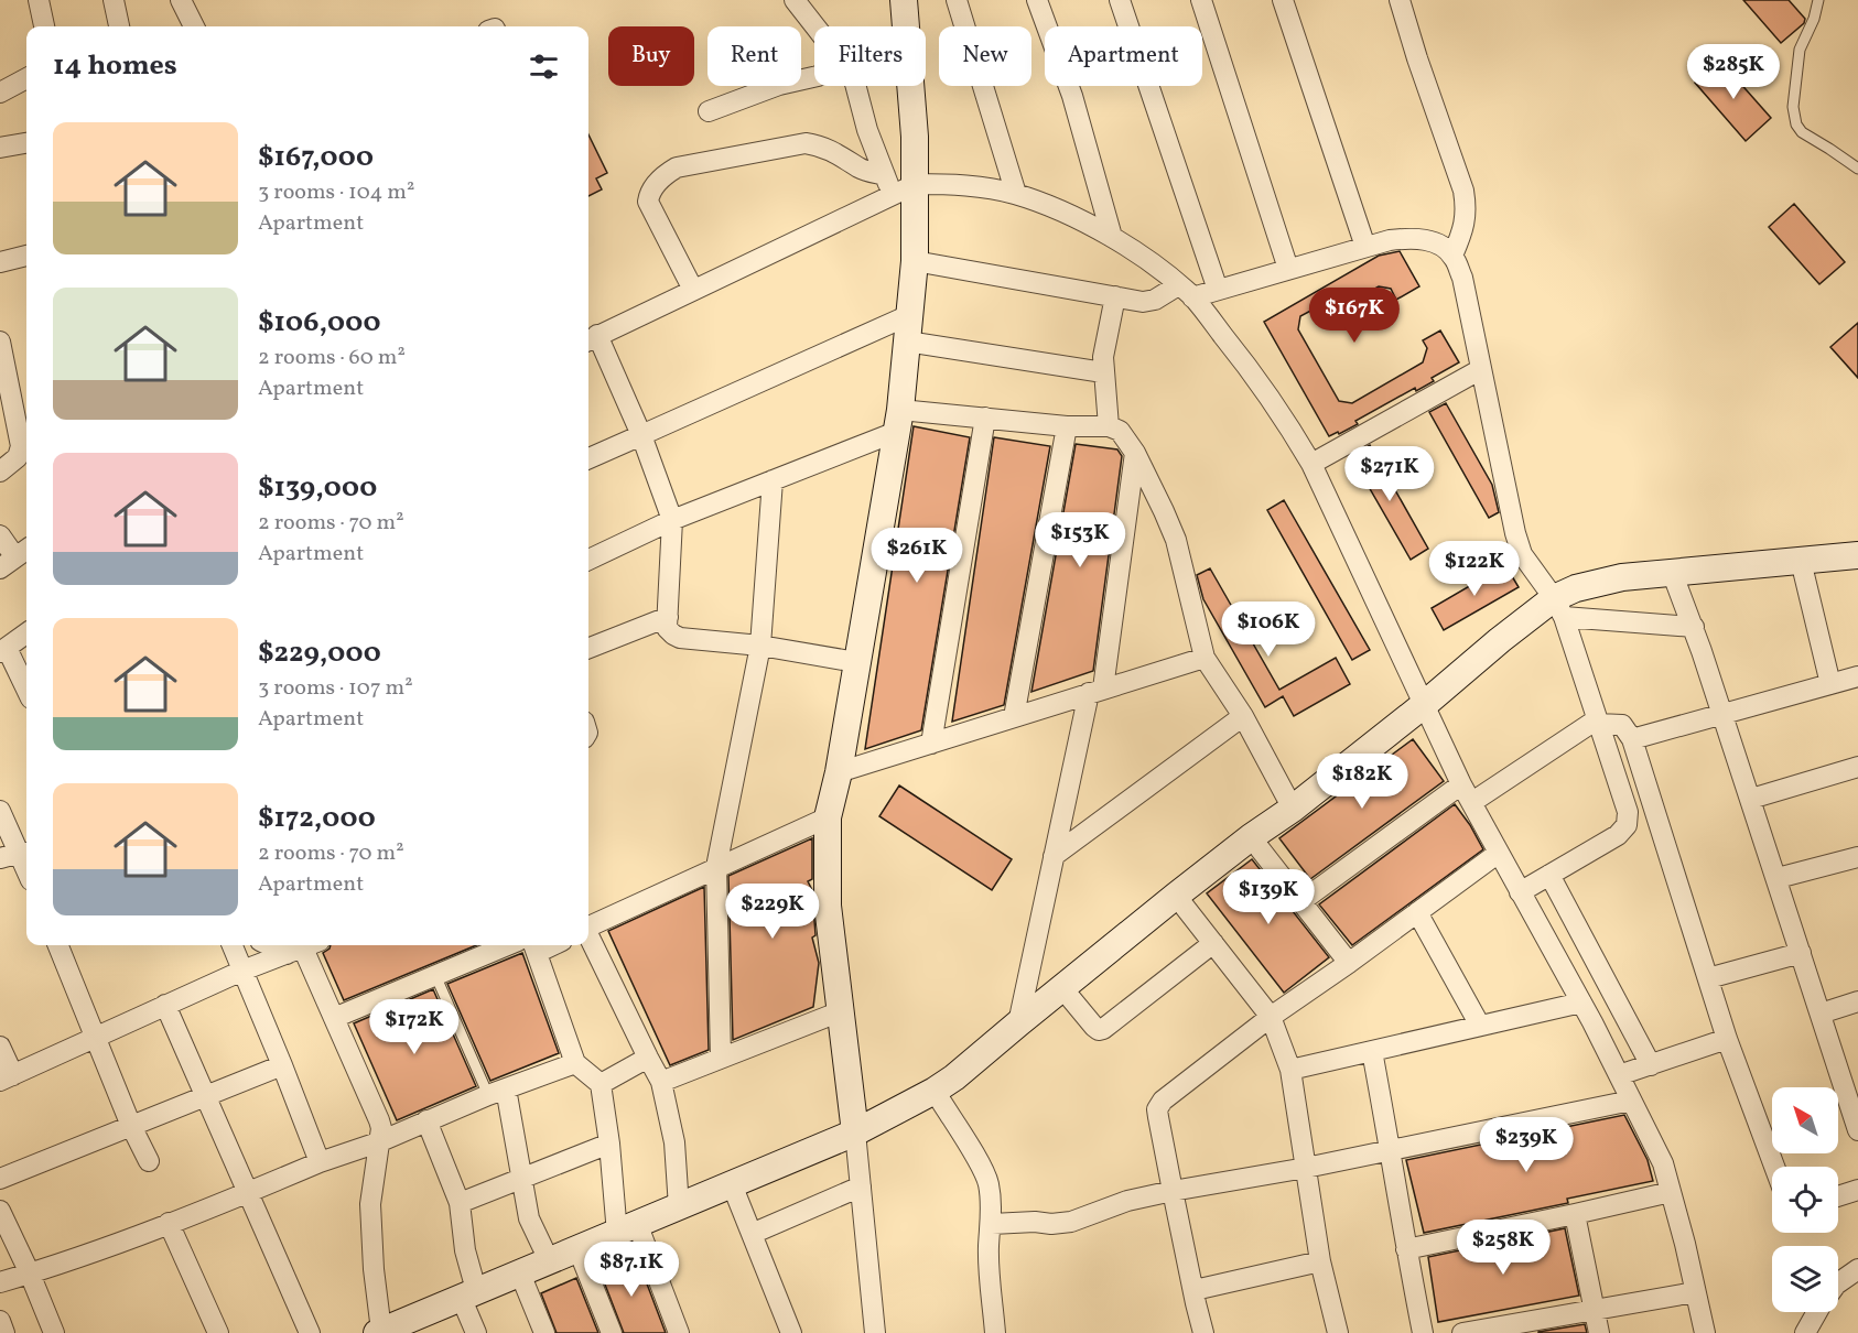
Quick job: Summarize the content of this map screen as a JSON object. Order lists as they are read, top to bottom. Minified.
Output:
{"north":"top left","page":{"chip":["Buy","Rent","Filters","New","Apartment"],"heading":"14 homes","price":["$285K","$167K","$271K","$153K","$261K","$122K","$106K","$182K","$139K","$229K","$172K","$239K","$258K","$87.1K"],"list":[{"name":"$167,000","note":"3 rooms · 104 m² · Apartment"},{"name":"$106,000","note":"2 rooms · 60 m² · Apartment"},{"name":"$139,000","note":"2 rooms · 70 m² · Apartment"},{"name":"$229,000","note":"3 rooms · 107 m² · Apartment"},{"name":"$172,000","note":"2 rooms · 70 m² · Apartment"}]}}
